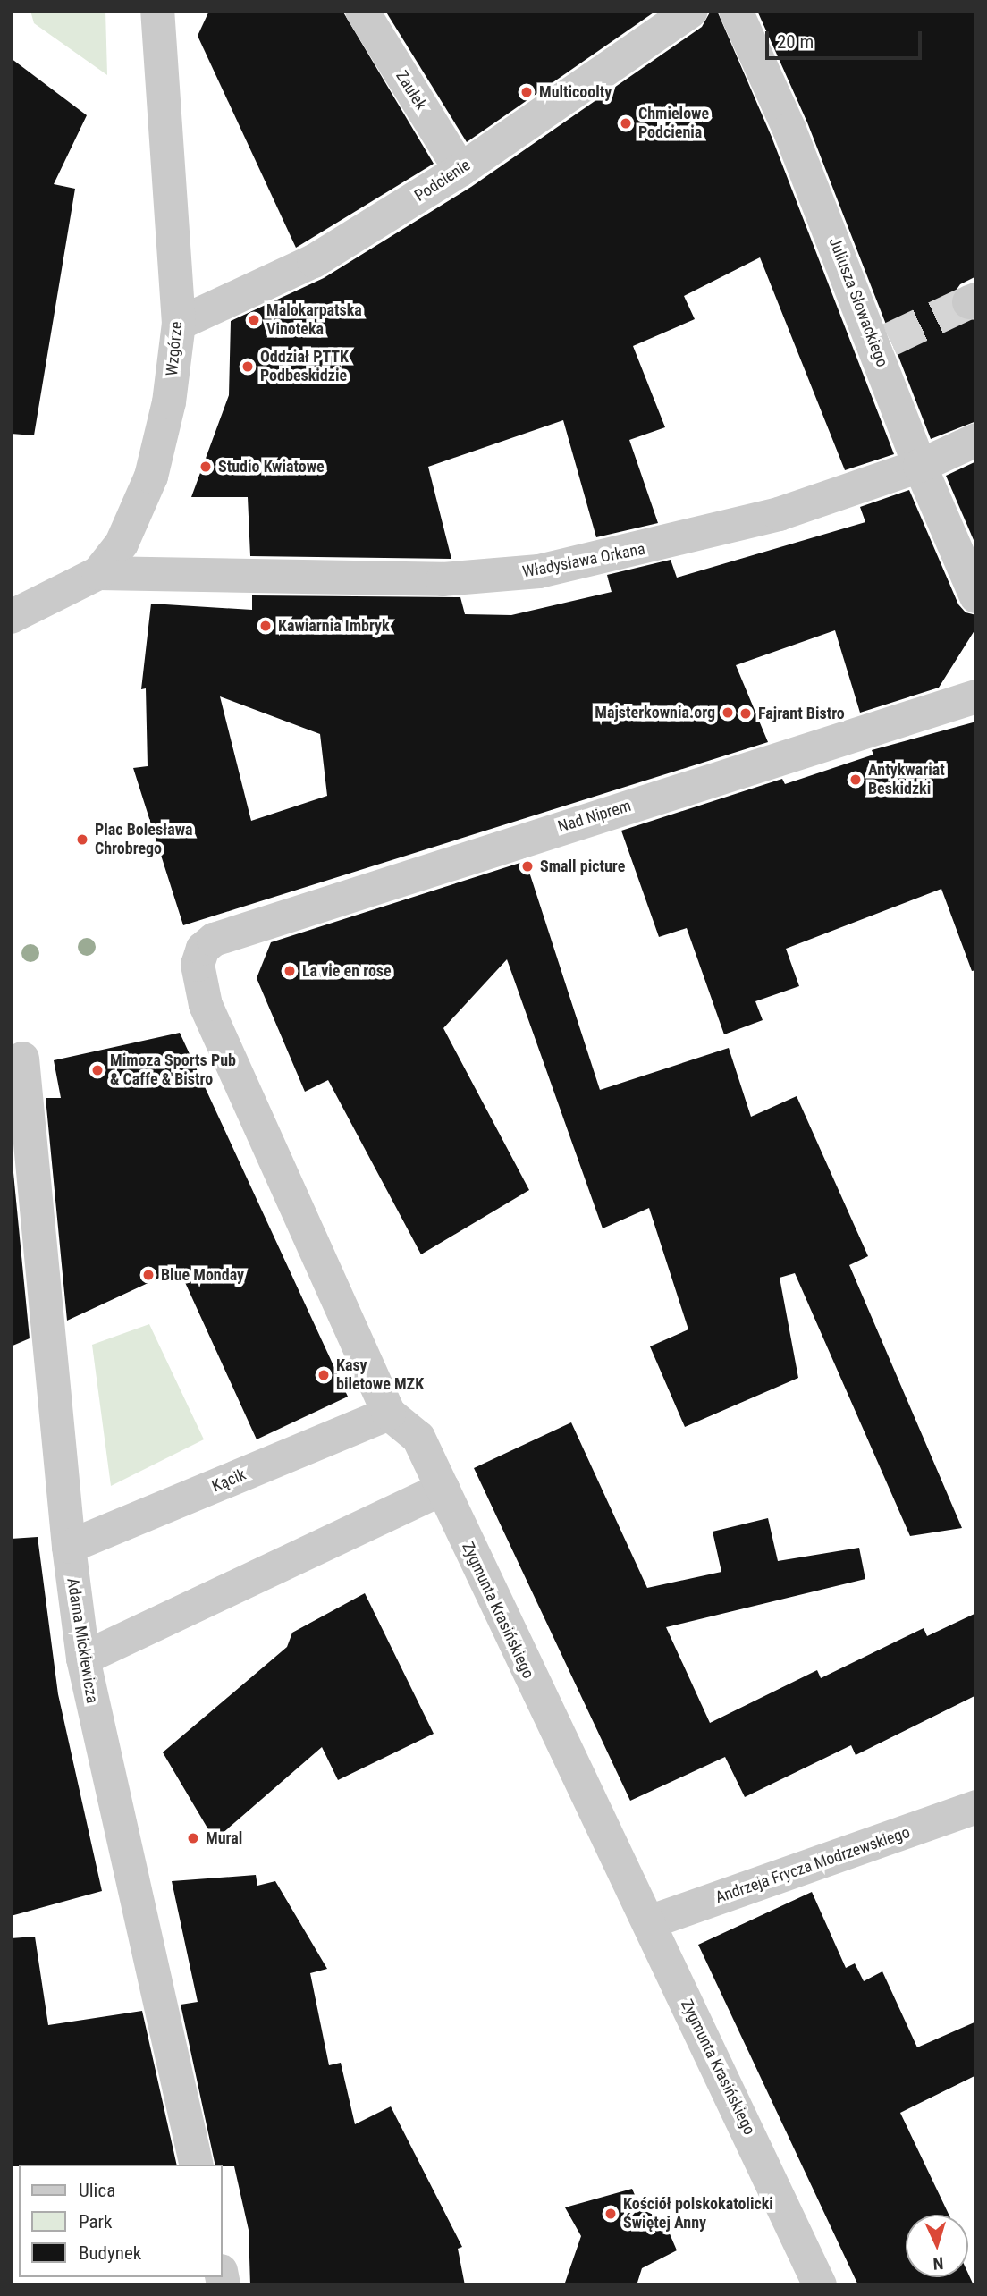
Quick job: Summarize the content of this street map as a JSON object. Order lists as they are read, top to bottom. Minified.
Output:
{"streets":{"street":["Zaułek","Podcienie","Juliusza Słowackiego","Wzgórze","Władysława Orkana","Nad Niprem","Kącik","Zygmunta Krasińskiego","Adama Mickiewicza","Andrzeja Frycza Modrzewskiego"]},"crossings":[["Zaułek","Podcienie"],["Podcienie","Wzgórze"],["Juliusza Słowackiego","Władysława Orkana"],["Wzgórze","Władysława Orkana"],["Nad Niprem","Zygmunta Krasińskiego"],["Kącik","Zygmunta Krasińskiego"],["Kącik","Adama Mickiewicza"],["Zygmunta Krasińskiego","Andrzeja Frycza Modrzewskiego"]],"places":["Multicoolty","Chmielowe Podcienia","Malokarpatska Vinoteka","Oddział PTTK Podbeskidzie","Studio Kwiatowe","Kawiarnia Imbryk","Majsterkownia.org","Fajrant Bistro","Antykwariat Beskidzki","Plac Bolesława Chrobrego","Small picture","La vie en rose","Mimoza Sports Pub & Caffe & Bistro","Blue Monday","Kasy biletowe MZK","Mural","Kościół polskokatolicki Świętej Anny"],"legend":["Ulica","Park","Budynek"],"scale_bar":"20 m","north":"bottom"}
